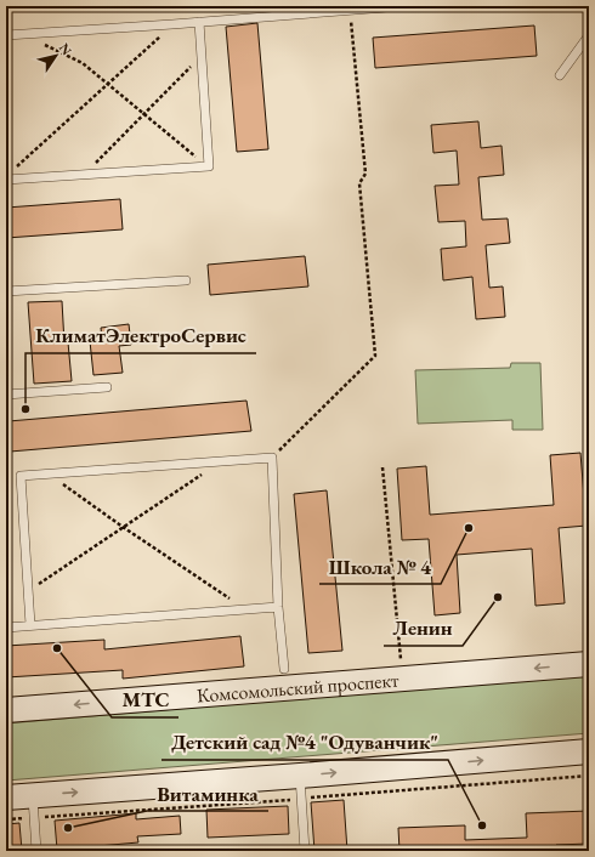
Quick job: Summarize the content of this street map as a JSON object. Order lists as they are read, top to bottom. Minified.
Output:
{"streets":{"main road":["Комсомольский проспект"]},"places":["КлиматЭлектроСервис","Школа № 4","Ленин","МТС","Детский сад №4 \"Одуванчик\"","Витаминка"],"north":"top right"}
